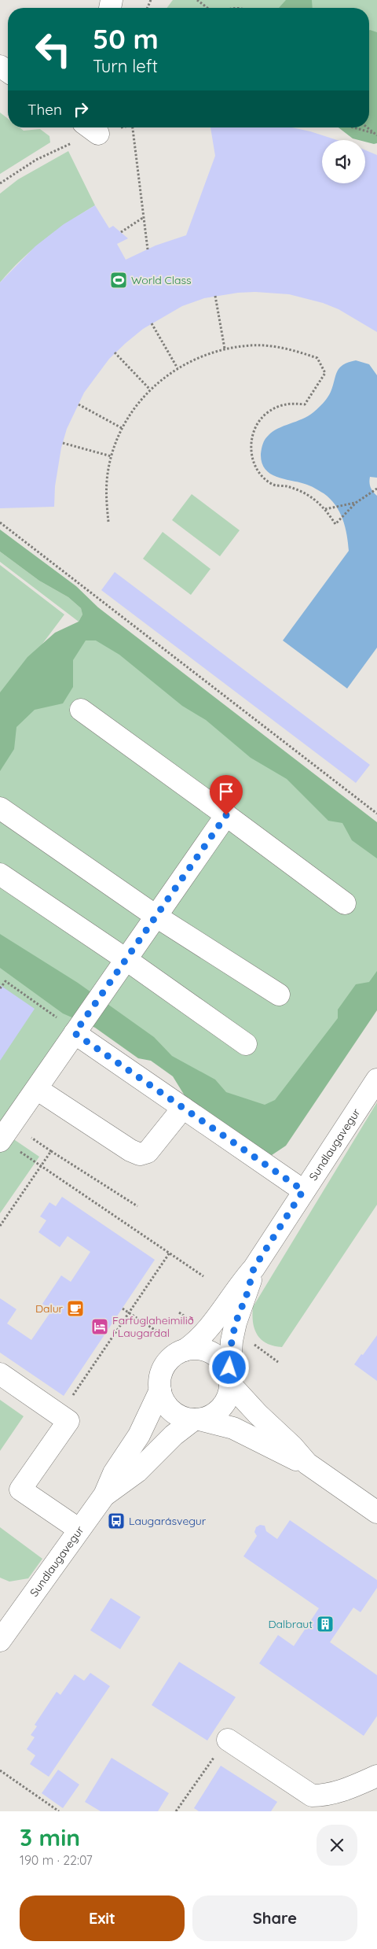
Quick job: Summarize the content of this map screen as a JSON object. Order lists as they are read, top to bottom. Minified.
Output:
{"streets":{"street":["Sundlaugavegur"]},"places":{"sports":["World Class"],"cafe":["Dalur"],"hotel":["Farfuglaheimilið í Laugardal"],"bus stop":["Laugarásvegur"],"building":["Dalbraut"]},"page":{"turn":["50 m","Turn left"],"then":"Then","heading":["3 min","190 m · 22:07"],"buttons":["Exit","Share"]}}
